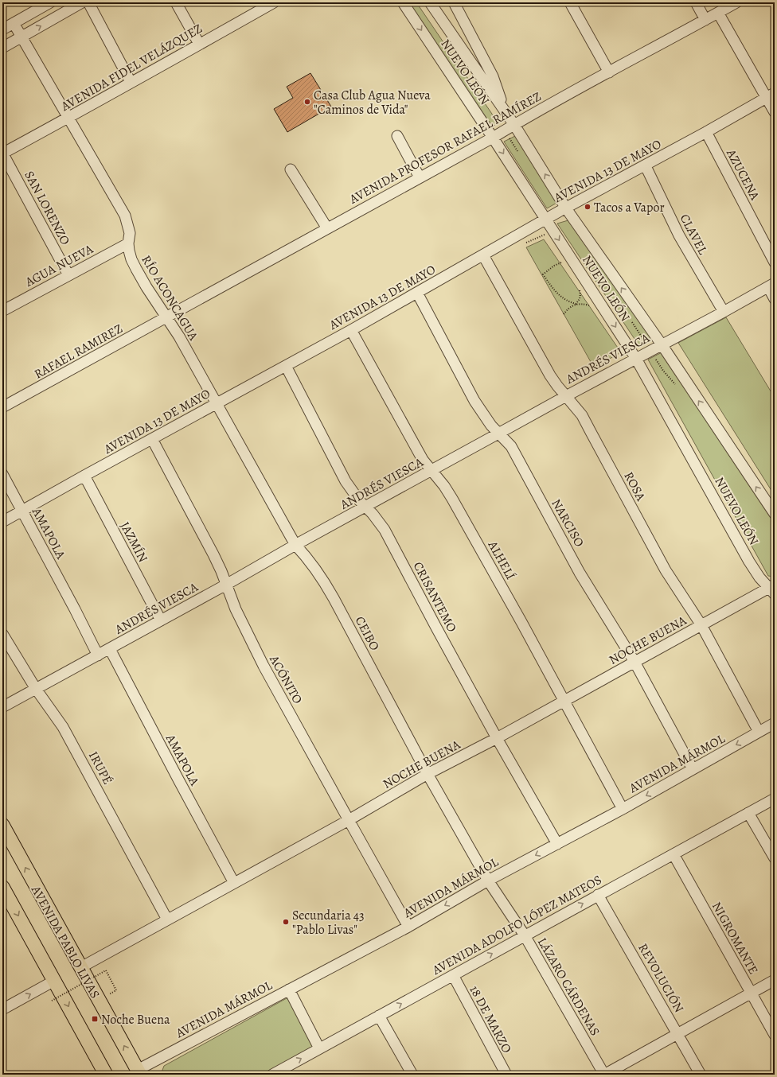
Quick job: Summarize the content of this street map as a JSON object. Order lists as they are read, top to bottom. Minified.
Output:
{"streets":{"main road":["AVENIDA PABLO LIVAS"],"street":["AVENIDA FIDEL VELÁZQUEZ","NUEVO LEÓN","AVENIDA PROFESOR RAFAEL RAMÍREZ","AVENIDA 13 DE MAYO","AZUCENA","SAN LORENZO","CLAVEL","AGUA NUEVA","RÍO ACONCAGUA","RAFAEL RAMIREZ","ANDRÉS VIESCA","ROSA","NARCISO","AMAPOLA","JAZMÍN","ALHELÍ","CRISANTEMO","CEIBO","NOCHE BUENA","ACÓNITO","AVENIDA MÁRMOL","IRUPÉ","AVENIDA ADOLFO LÓPEZ MATEOS","NIGROMANTE","REVOLUCIÓN","LÁZARO CÁRDENAS","18 DE MARZO"]},"crossings":[["AVENIDA FIDEL VELÁZQUEZ","SAN LORENZO"],["AVENIDA FIDEL VELÁZQUEZ","RÍO ACONCAGUA"],["NUEVO LEÓN","AVENIDA PROFESOR RAFAEL RAMÍREZ"],["NUEVO LEÓN","AVENIDA 13 DE MAYO"],["NUEVO LEÓN","ANDRÉS VIESCA"],["NUEVO LEÓN","NOCHE BUENA"],["AVENIDA PROFESOR RAFAEL RAMÍREZ","RÍO ACONCAGUA"],["AVENIDA PROFESOR RAFAEL RAMÍREZ","RAFAEL RAMIREZ"],["AVENIDA 13 DE MAYO","AZUCENA"],["AVENIDA 13 DE MAYO","CLAVEL"],["AVENIDA 13 DE MAYO","RÍO ACONCAGUA"],["AVENIDA 13 DE MAYO","ROSA"],["AVENIDA 13 DE MAYO","NARCISO"],["AVENIDA 13 DE MAYO","AMAPOLA"],["AVENIDA 13 DE MAYO","JAZMÍN"],["AVENIDA 13 DE MAYO","ALHELÍ"],["AVENIDA 13 DE MAYO","CRISANTEMO"],["AVENIDA 13 DE MAYO","CEIBO"],["AVENIDA 13 DE MAYO","ACÓNITO"],["SAN LORENZO","AGUA NUEVA"],["CLAVEL","ANDRÉS VIESCA"],["AGUA NUEVA","RÍO ACONCAGUA"],["RÍO ACONCAGUA","RAFAEL RAMIREZ"],["RÍO ACONCAGUA","CEIBO"],["ANDRÉS VIESCA","ROSA"],["ANDRÉS VIESCA","NARCISO"],["ANDRÉS VIESCA","AMAPOLA"],["ANDRÉS VIESCA","JAZMÍN"],["ANDRÉS VIESCA","ALHELÍ"],["ANDRÉS VIESCA","CRISANTEMO"],["ANDRÉS VIESCA","CEIBO"],["ANDRÉS VIESCA","ACÓNITO"],["ANDRÉS VIESCA","IRUPÉ"],["ROSA","NOCHE BUENA"],["ROSA","AVENIDA MÁRMOL"],["NARCISO","NOCHE BUENA"],["NARCISO","AVENIDA MÁRMOL"],["AMAPOLA","NOCHE BUENA"],["ALHELÍ","NOCHE BUENA"],["ALHELÍ","AVENIDA MÁRMOL"],["CRISANTEMO","NOCHE BUENA"],["CRISANTEMO","AVENIDA MÁRMOL"],["CEIBO","NOCHE BUENA"],["CEIBO","AVENIDA MÁRMOL"],["CEIBO","LÁZARO CÁRDENAS"],["NOCHE BUENA","ACÓNITO"],["NOCHE BUENA","IRUPÉ"],["NOCHE BUENA","AVENIDA PABLO LIVAS"],["ACÓNITO","AVENIDA MÁRMOL"],["AVENIDA MÁRMOL","AVENIDA PABLO LIVAS"],["AVENIDA MÁRMOL","LÁZARO CÁRDENAS"],["AVENIDA ADOLFO LÓPEZ MATEOS","NIGROMANTE"],["AVENIDA ADOLFO LÓPEZ MATEOS","REVOLUCIÓN"],["AVENIDA ADOLFO LÓPEZ MATEOS","LÁZARO CÁRDENAS"],["AVENIDA ADOLFO LÓPEZ MATEOS","18 DE MARZO"]],"one_way":["AVENIDA MÁRMOL","AVENIDA ADOLFO LÓPEZ MATEOS"],"places":{"other":["Casa Club Agua Nueva \"Caminos de Vida\"","Tacos a Vapor","Secundaria 43 \"Pablo Livas\""],"transit":["Noche Buena"]}}
